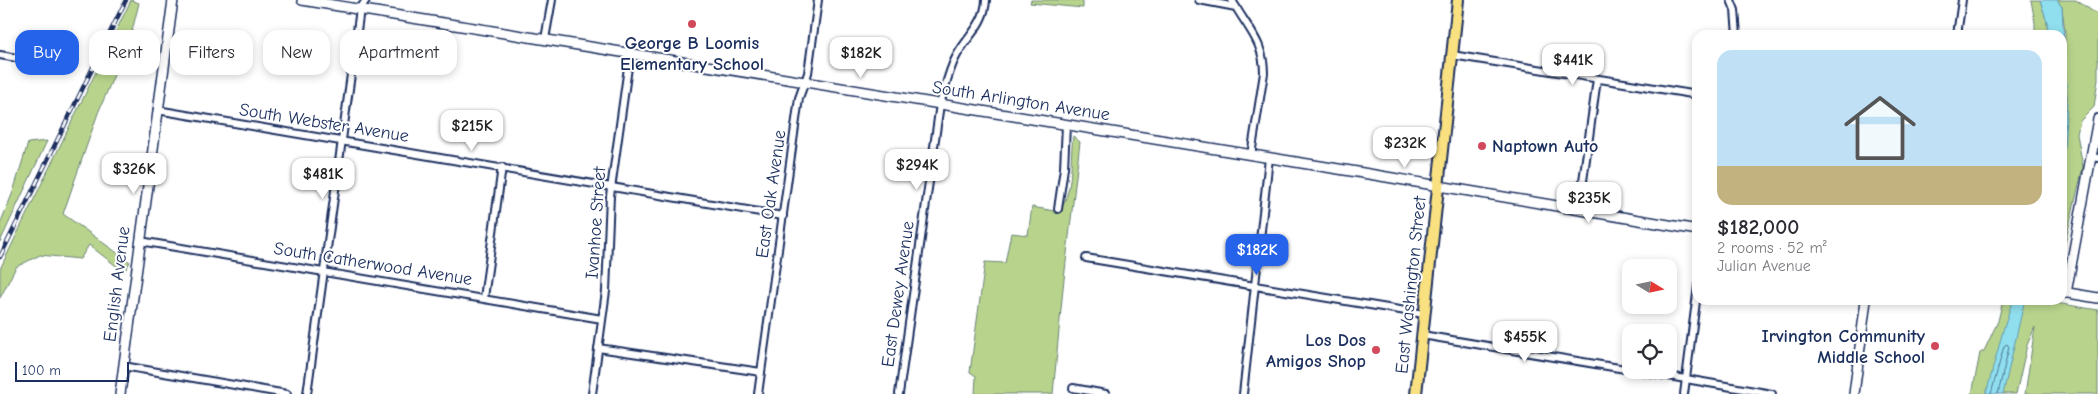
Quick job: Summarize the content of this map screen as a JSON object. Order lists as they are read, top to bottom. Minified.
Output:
{"streets":{"main road":["South Arlington Avenue","English Avenue","East Washington Street"],"street":["South Webster Avenue","East Oak Avenue","Ivanhoe Street","South Catherwood Avenue","East Dewey Avenue"]},"crossings":[["South Arlington Avenue","East Oak Avenue"],["South Arlington Avenue","Ivanhoe Street"],["South Arlington Avenue","East Washington Street"],["South Arlington Avenue","East Dewey Avenue"],["South Webster Avenue","East Oak Avenue"],["South Webster Avenue","Ivanhoe Street"],["South Webster Avenue","English Avenue"],["Ivanhoe Street","South Catherwood Avenue"],["South Catherwood Avenue","English Avenue"]],"places":["George B Loomis Elementary School","Naptown Auto","Irvington Community Middle School","Los Dos Amigos Shop"],"scale_bar":"100 m","north":"right","page":{"chip":["Buy","Rent","Filters","New","Apartment"],"list":[{"name":"$182,000","note":"2 rooms · 52 m² · Julian Avenue"}],"price":["$182K","$441K","$215K","$232K","$294K","$326K","$481K","$235K","$182K","$455K"],"scale":"100 m"}}
